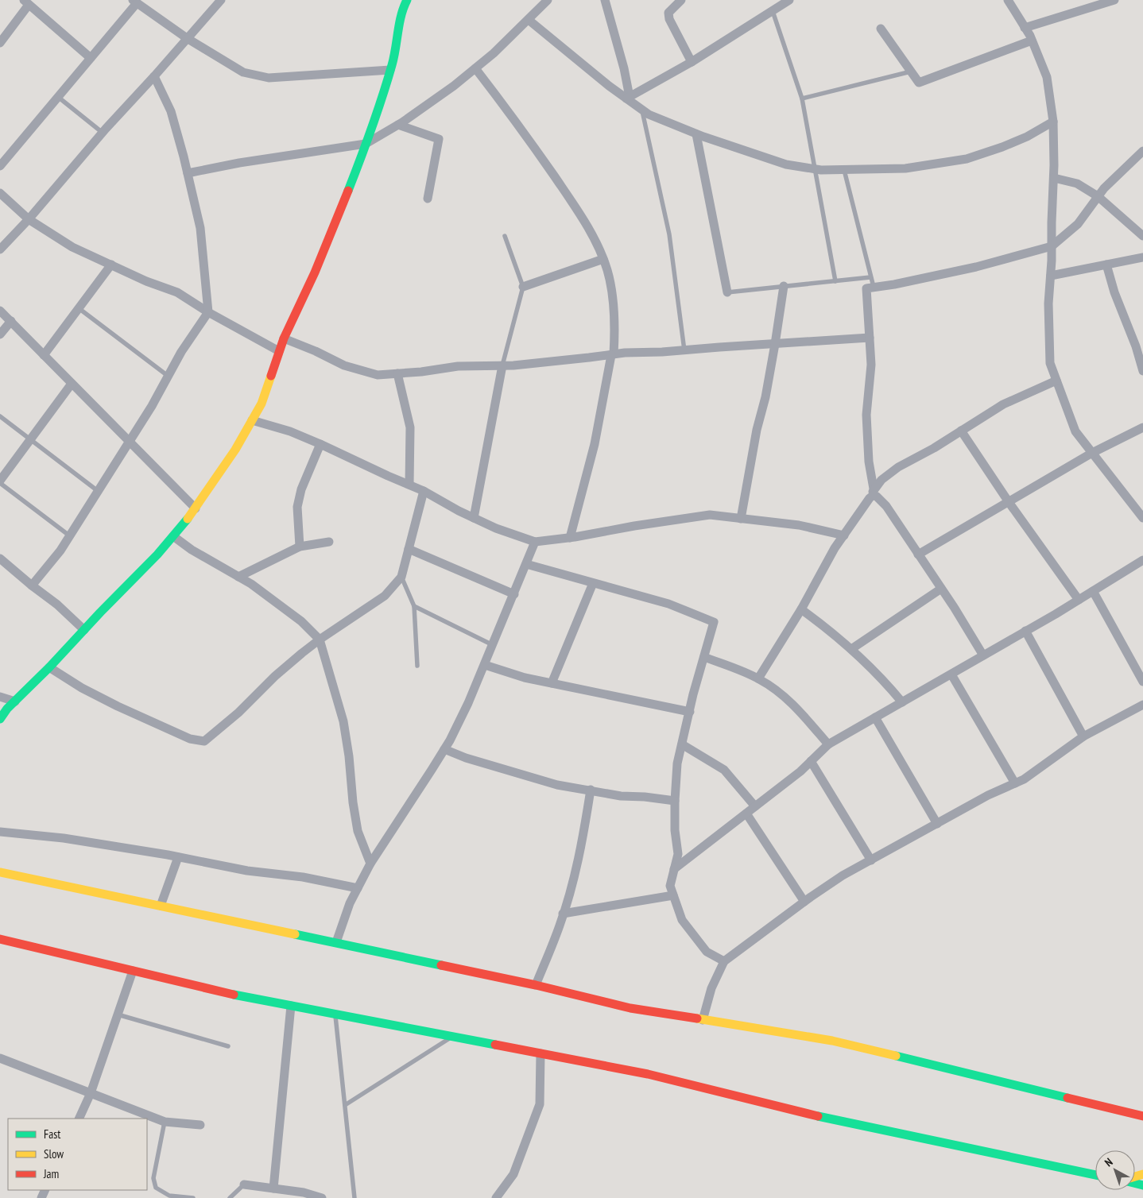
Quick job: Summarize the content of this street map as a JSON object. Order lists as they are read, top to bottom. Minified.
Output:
{"legend":["Fast","Slow","Jam"],"north":"top left"}
